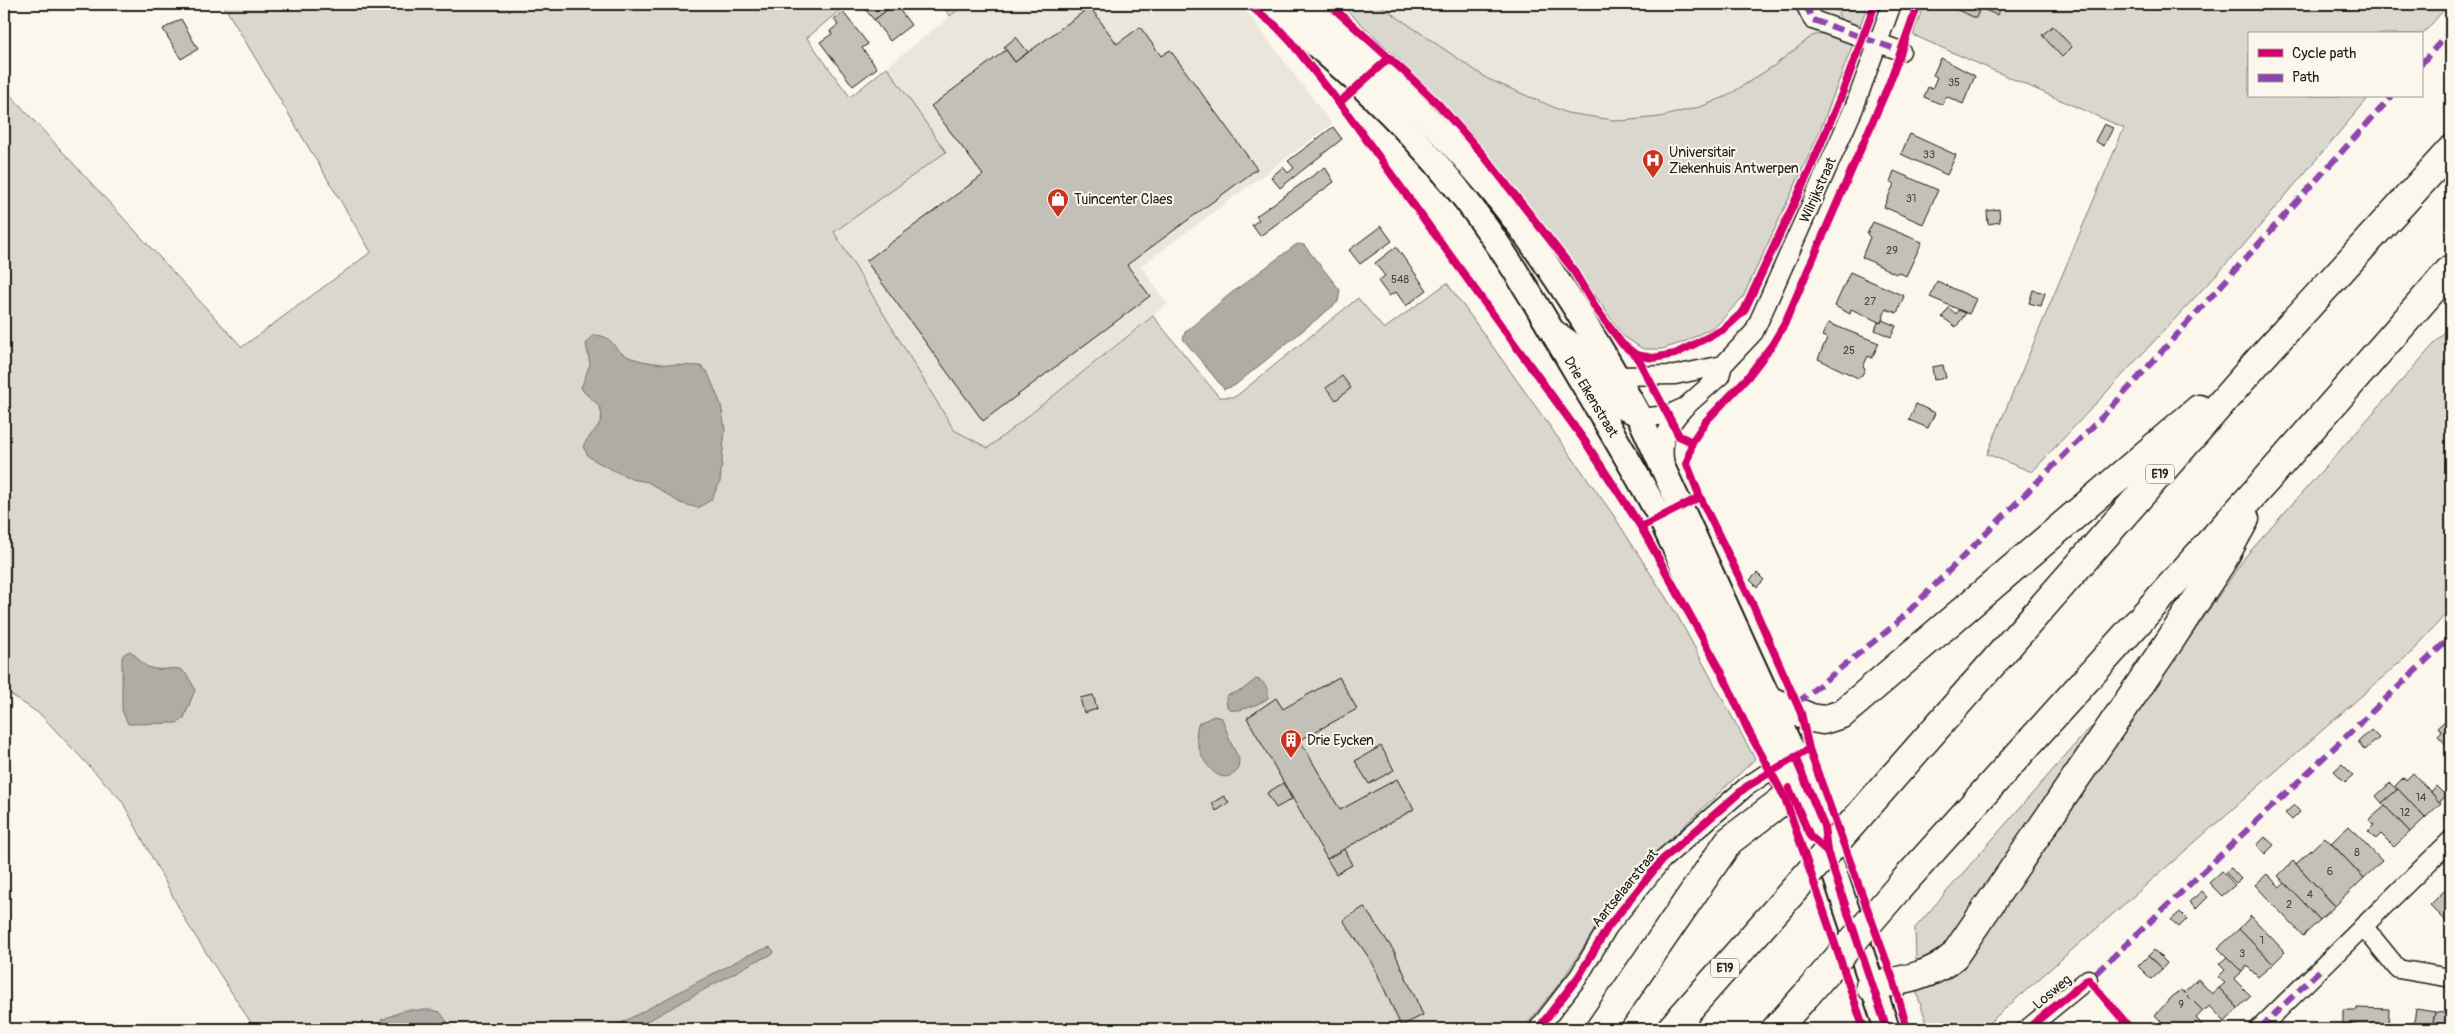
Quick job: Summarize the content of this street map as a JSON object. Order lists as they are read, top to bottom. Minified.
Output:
{"streets":{"highway":["E19"],"street":["Wilrijkstraat","Drie Eikenstraat","Aartselaarstraat","Losweg"]},"crossings":[["Wilrijkstraat","Drie Eikenstraat"],["Drie Eikenstraat","Aartselaarstraat"]],"places":{"hospital":["Universitair Ziekenhuis Antwerpen"],"shop":["Tuincenter Claes"],"building":["Drie Eycken"]},"house_numbers":["35","33","31","29","548","27","25","14","12","8","6","4","2","1","3","9"],"legend":["Cycle path","Path"]}
